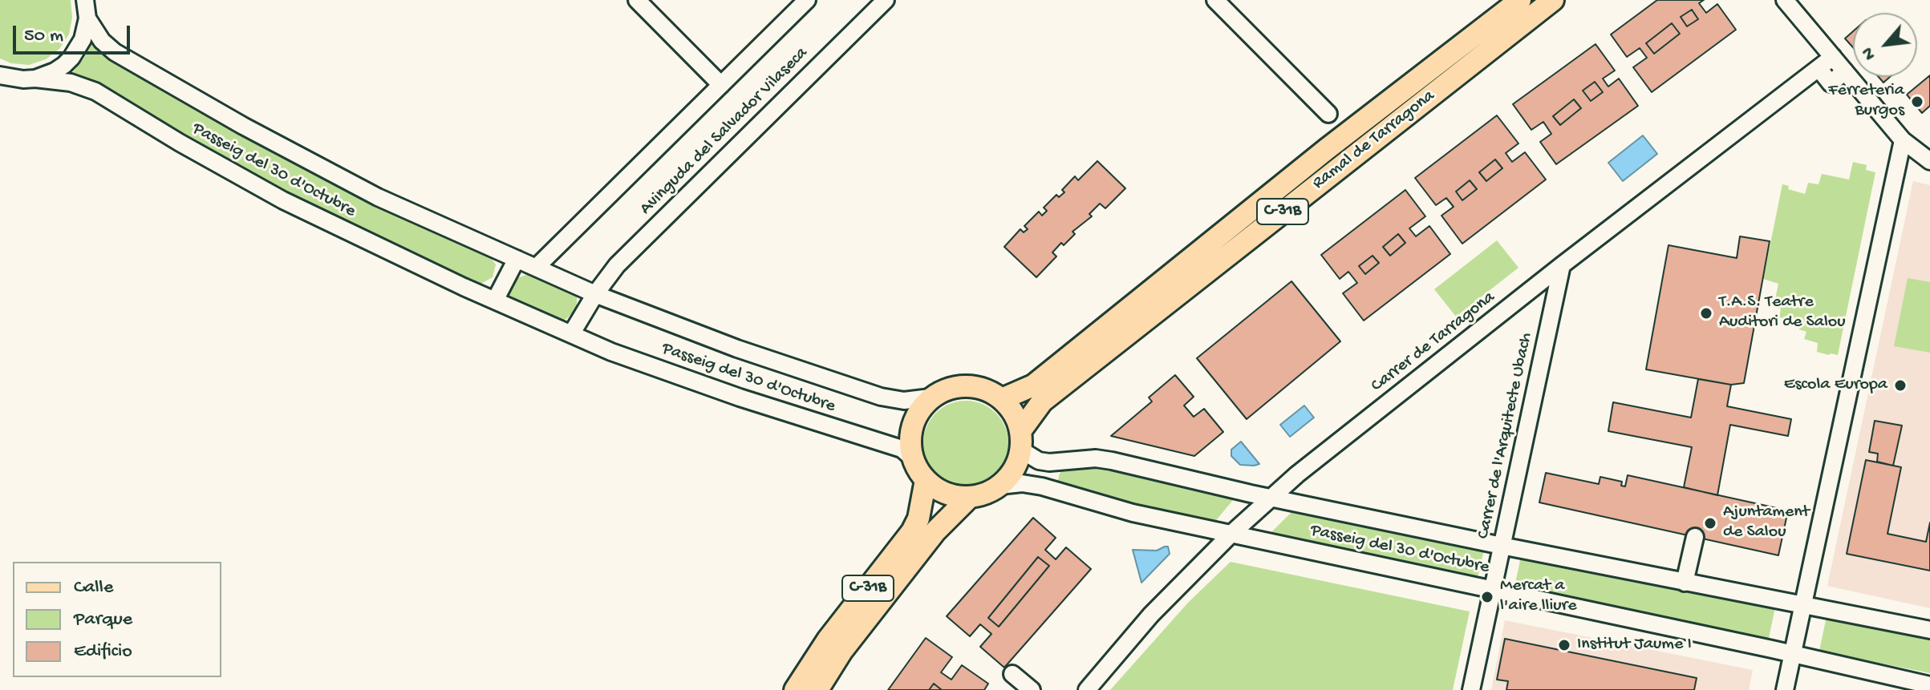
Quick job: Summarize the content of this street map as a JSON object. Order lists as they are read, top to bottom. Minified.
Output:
{"streets":{"main road":["Ramal de Tarragona","C-31B"],"street":["Avinguda del Salvador Vilaseca","Passeig del 30 d'Octubre","Carrer de Tarragona","Carrer de l'Arquitecte Ubach"]},"crossings":[["Avinguda del Salvador Vilaseca","Passeig del 30 d'Octubre"],["Ramal de Tarragona","Passeig del 30 d'Octubre"],["Ramal de Tarragona","C-31B"],["Passeig del 30 d'Octubre","C-31B"],["Passeig del 30 d'Octubre","Carrer de Tarragona"],["Passeig del 30 d'Octubre","Carrer de l'Arquitecte Ubach"],["Carrer de Tarragona","Carrer de l'Arquitecte Ubach"]],"places":["Ferreteria Burgos","T.A.S. Teatre Auditori de Salou","Escola Europa","Ajuntament de Salou","Mercat a l'aire lliure","Institut Jaume I"],"legend":["Calle","Parque","Edificio"],"scale_bar":"50 m","north":"bottom left"}
